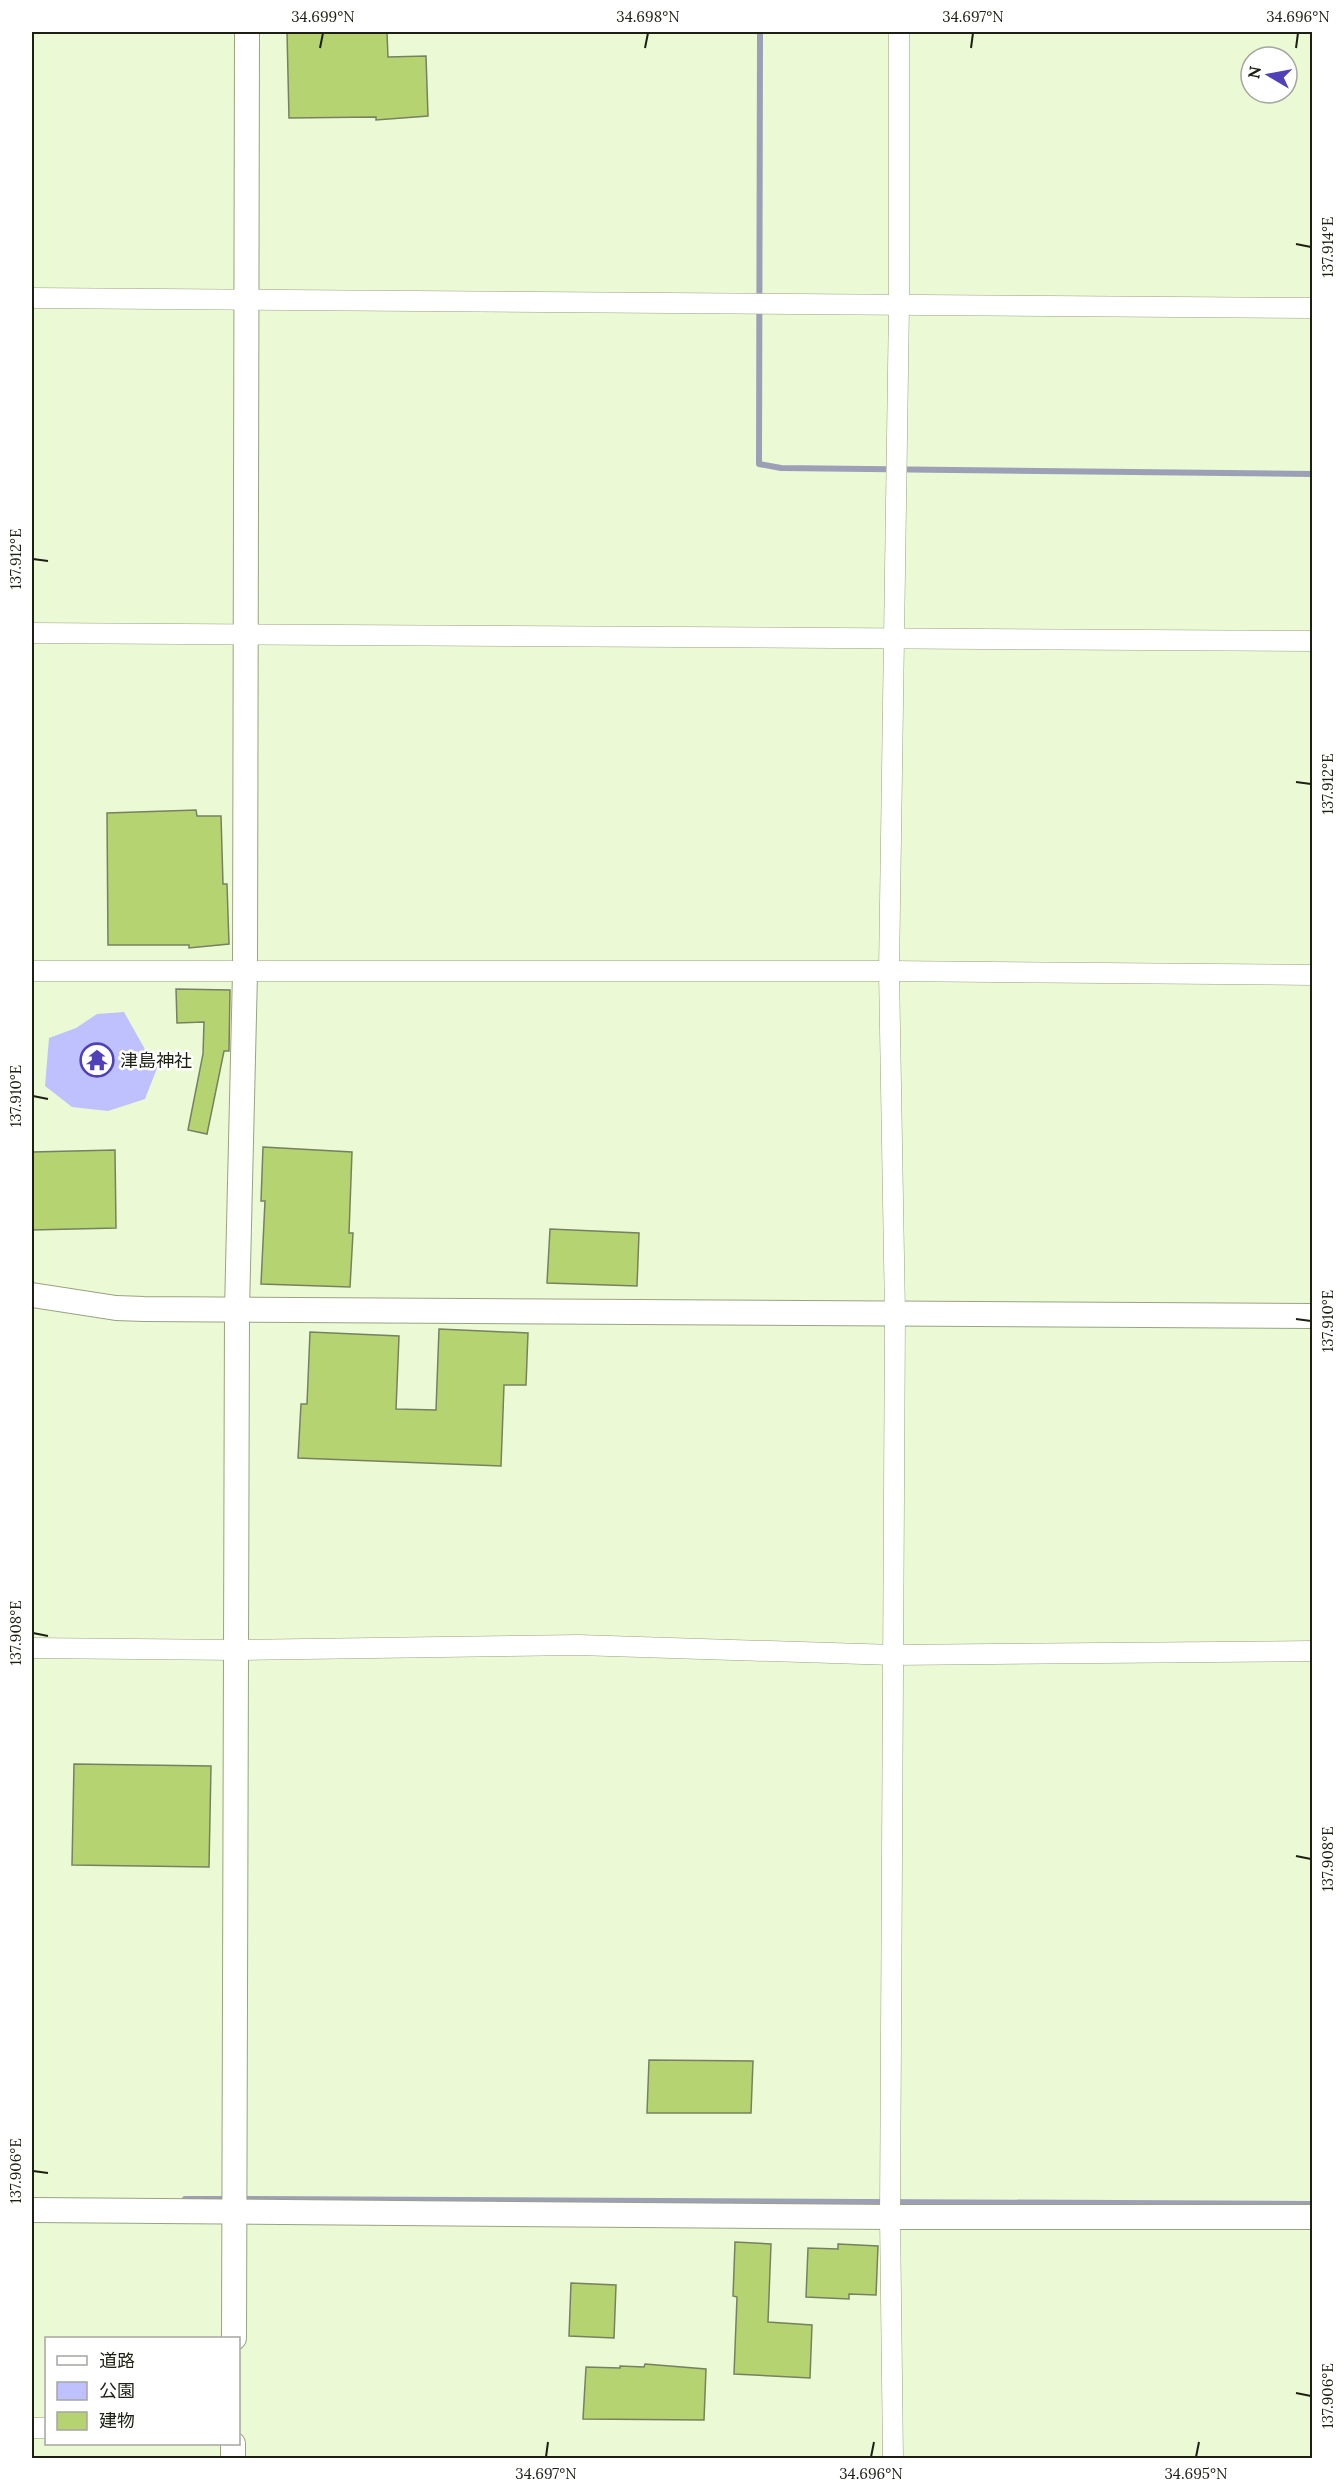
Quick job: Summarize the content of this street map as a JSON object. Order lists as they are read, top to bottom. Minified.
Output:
{"places":{"temple":["津島神社"]},"legend":["道路","公園","建物"],"north":"left","coordinates":["34.699°N","34.698°N","34.697°N","34.696°N","137.914°E","137.912°E","137.910°E","137.908°E","137.906°E","34.695°N"]}
